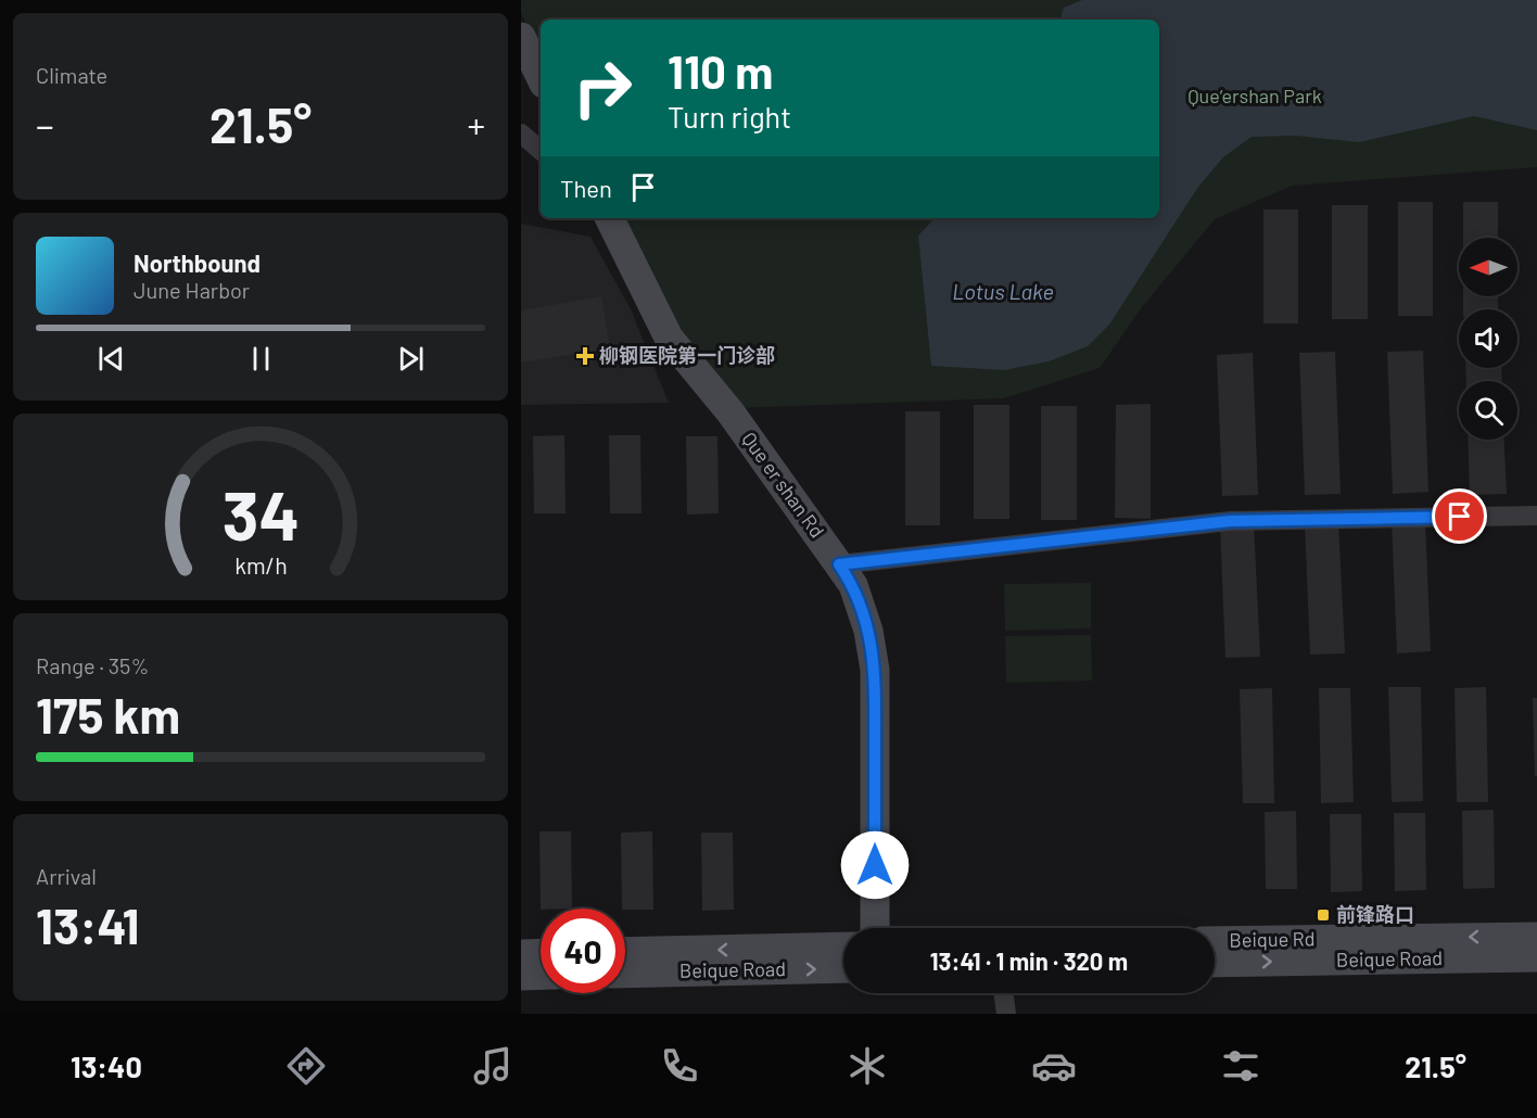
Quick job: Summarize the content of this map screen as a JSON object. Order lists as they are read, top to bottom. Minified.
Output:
{"streets":{"street":["Que er shan Rd","Beique Rd","Beique Road"]},"one_way":["Beique Rd"],"water":["Lotus Lake"],"parks":["Que‘ershan Park"],"places":{"health":["柳钢医院第一门诊部"],"transit":["前锋路口"]},"north":"left","page":{"tile":["Climate",["Range · 35%","175 km"],["Arrival","13:41"]],"turn":["110 m","Turn right"],"heat":["−","21.5°","+"],"then":"Then","song":["Northbound","June Harbor"],"limit":"40","trip":"13:41 · 1 min · 320 m","tabs":["13:40","21.5°"],"gauge":["34","km/h"]}}
